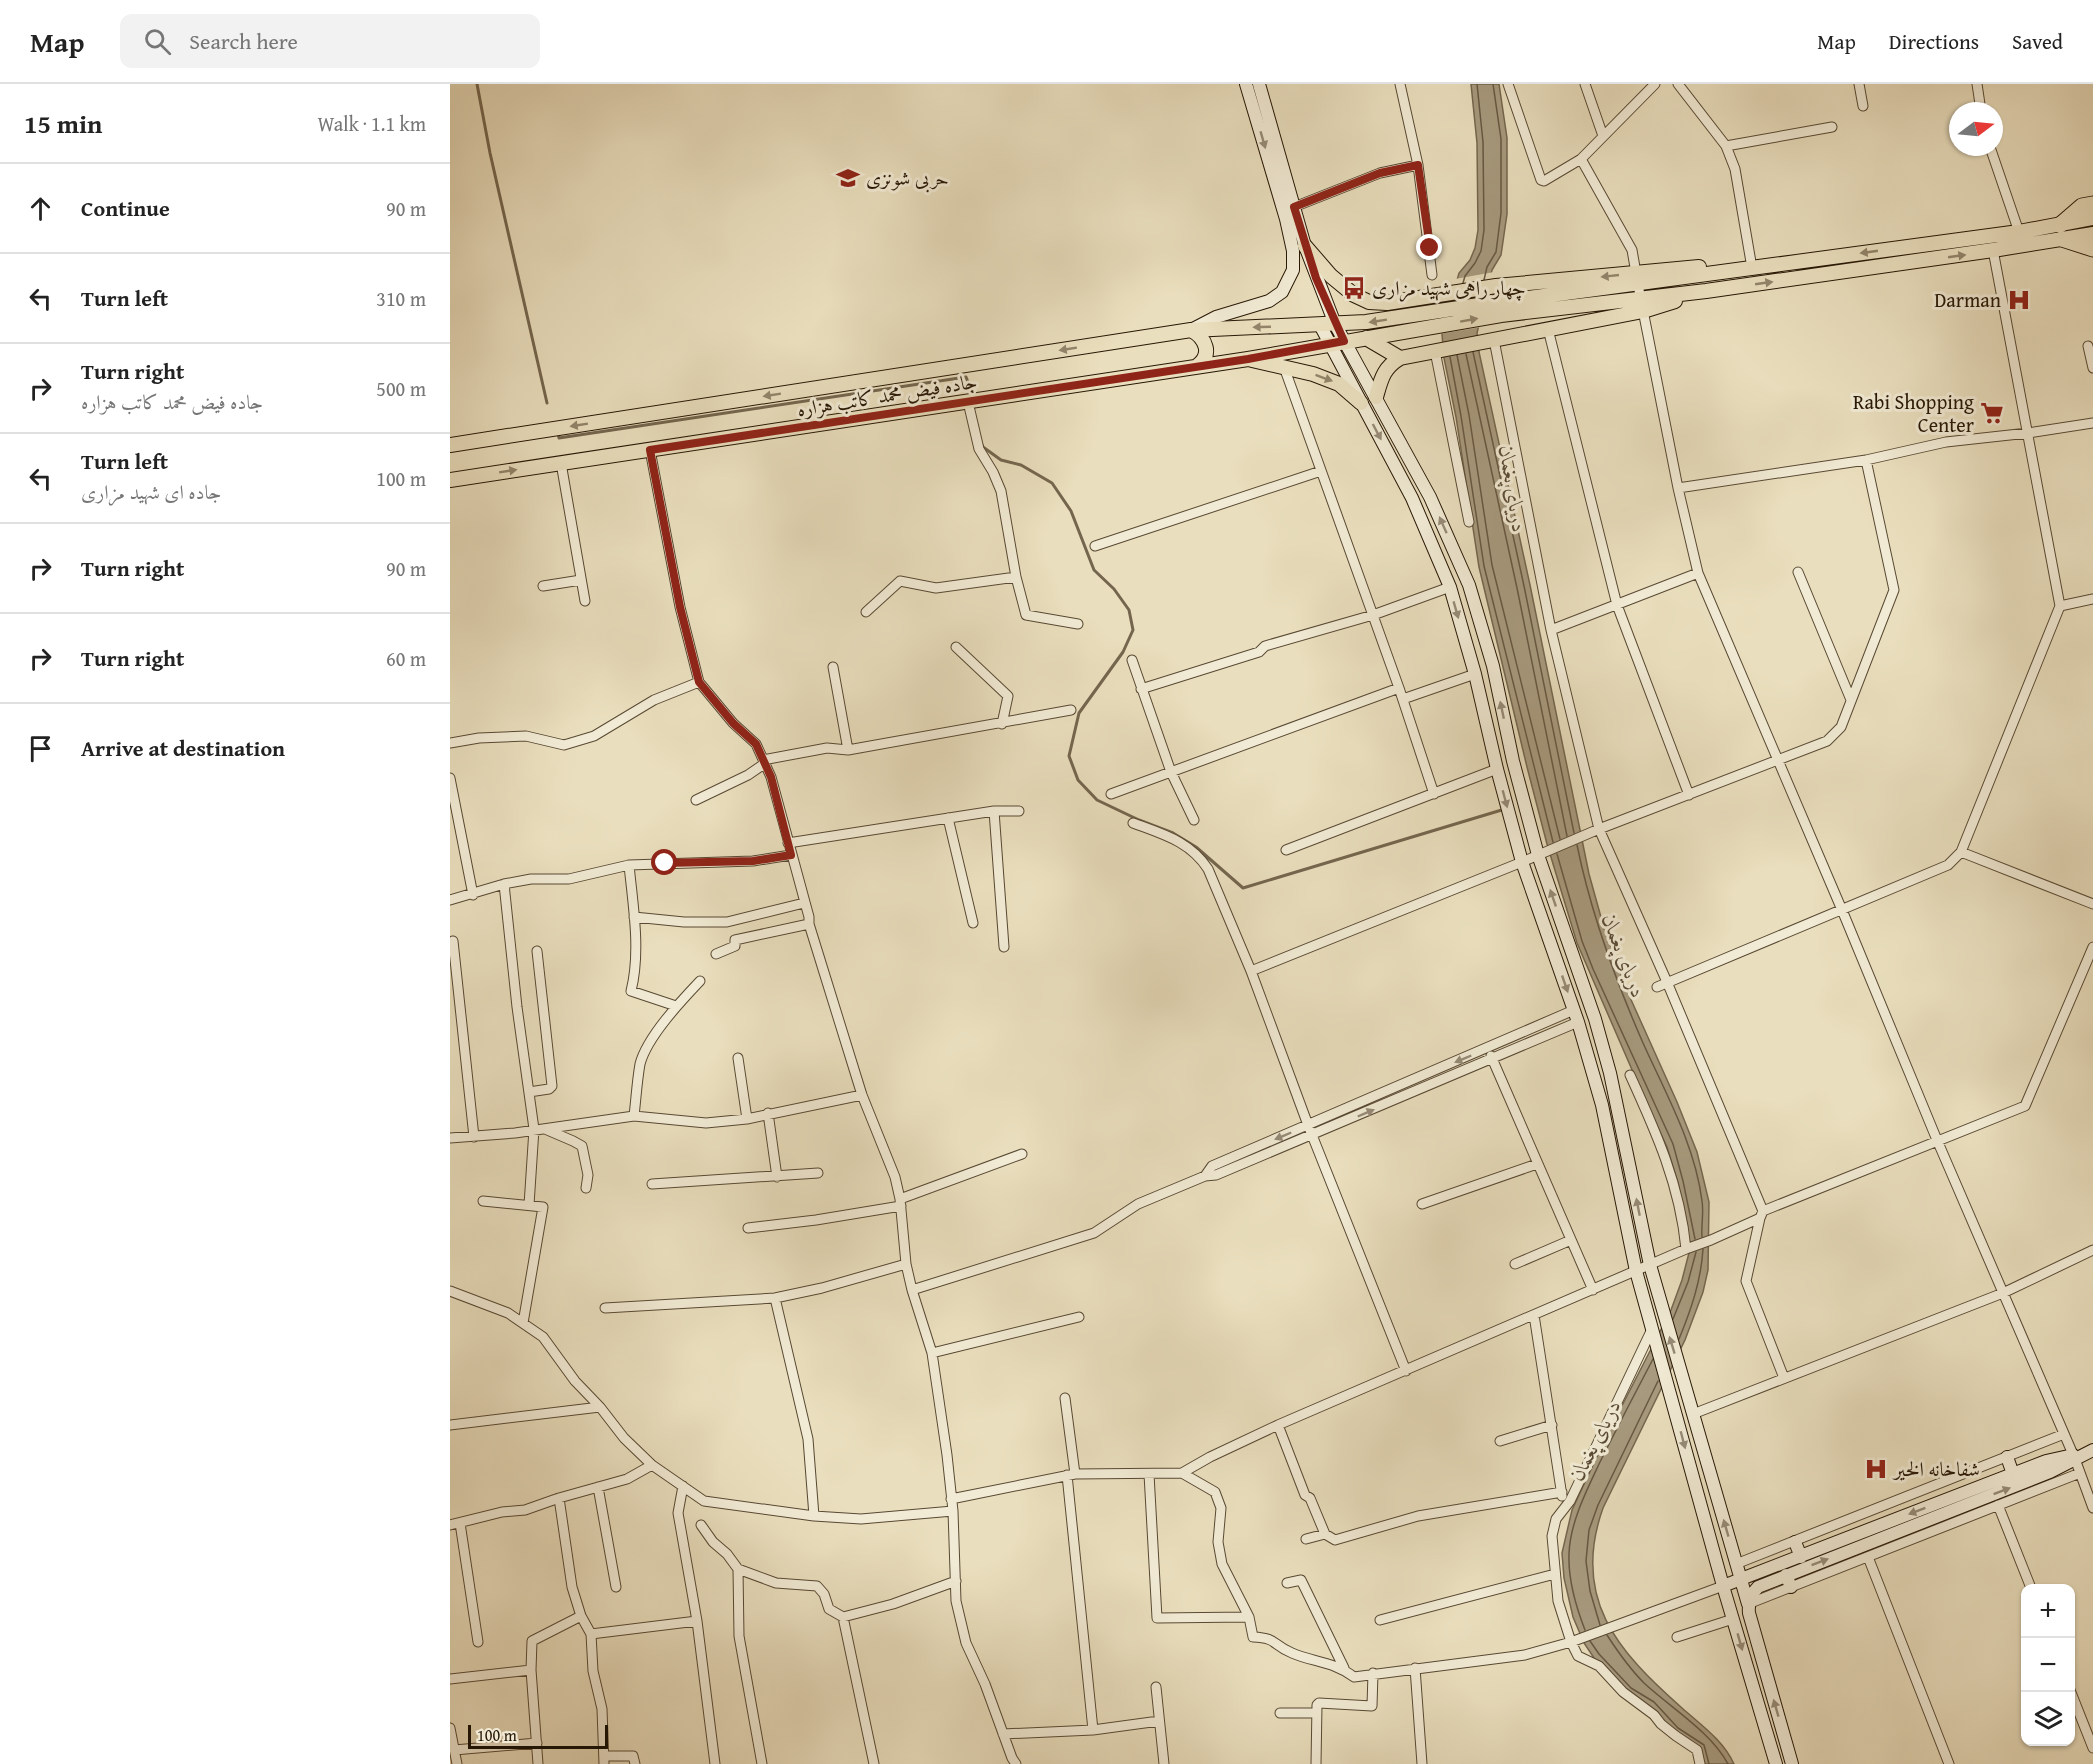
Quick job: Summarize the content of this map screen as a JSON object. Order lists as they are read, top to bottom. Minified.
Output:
{"streets":{"main road":["جاده فیض محمد کاتب هزاره"]},"water":["دریای پغمان"],"places":{"school or university":["حربی شونزی"],"bus stop":["چهار راهی شهید مزاری"],"hospital":["Darman","شفاخانه الخیر"],"supermarket":["Rabi Shopping Center"]},"scale_bar":"100 m","north":"right","page":{"header":"Map","search":"Search here","nav":["Map","Directions","Saved"],"heading":["15 min","Walk · 1.1 km"],"list":[["Continue","90 m"],["Turn left","310 m"],["Turn right","جاده فیض محمد کاتب هزاره","500 m"],["Turn left","جاده ای شهید مزاری","100 m"],["Turn right","90 m"],["Turn right","60 m"],"Arrive at destination"],"map_buttons":["+","−"],"scale":"100 m"}}
